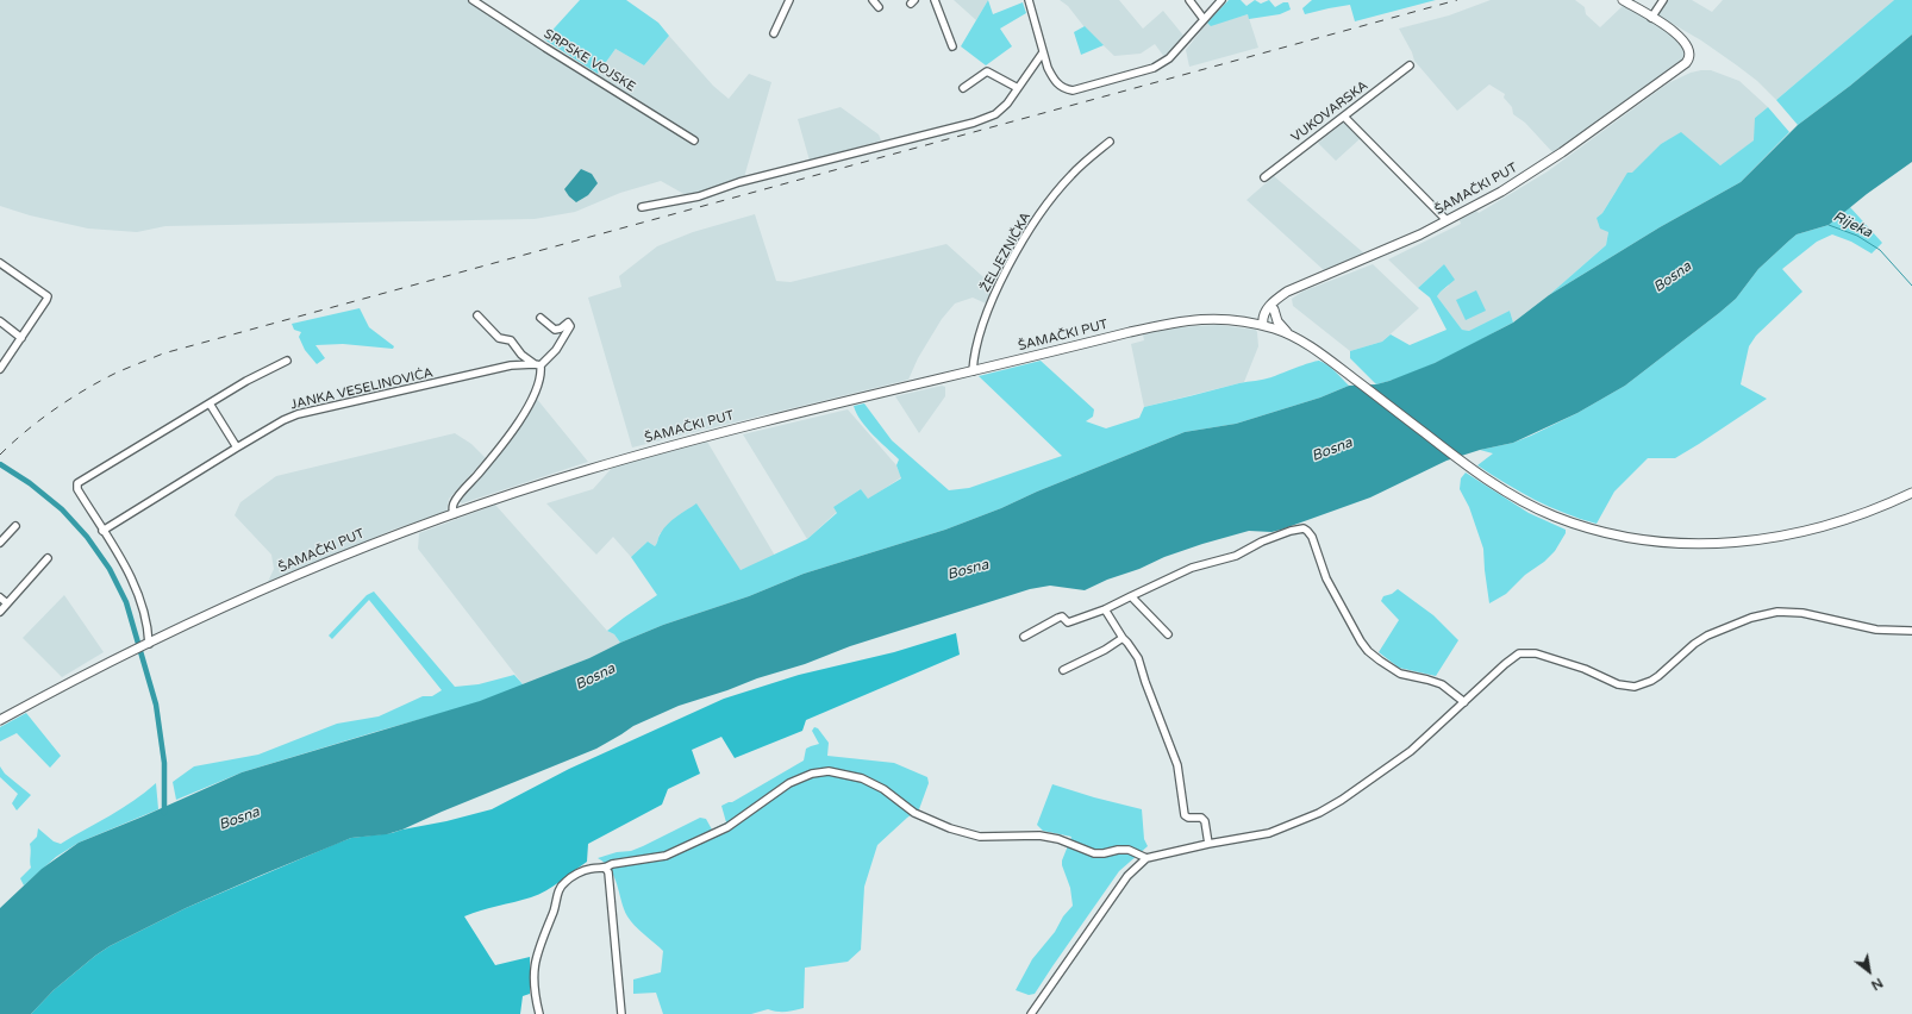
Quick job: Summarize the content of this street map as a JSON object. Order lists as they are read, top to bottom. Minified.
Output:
{"streets":{"main road":["ŠAMAČKI PUT"],"street":["SRPSKE VOJSKE","VUKOVARSKA","ŽELJEZNIČKA","JANKA VESELINOVIĆA"]},"crossings":[["ŠAMAČKI PUT","ŽELJEZNIČKA"]],"water":["Rijeka","Bosna"],"north":"bottom right"}
